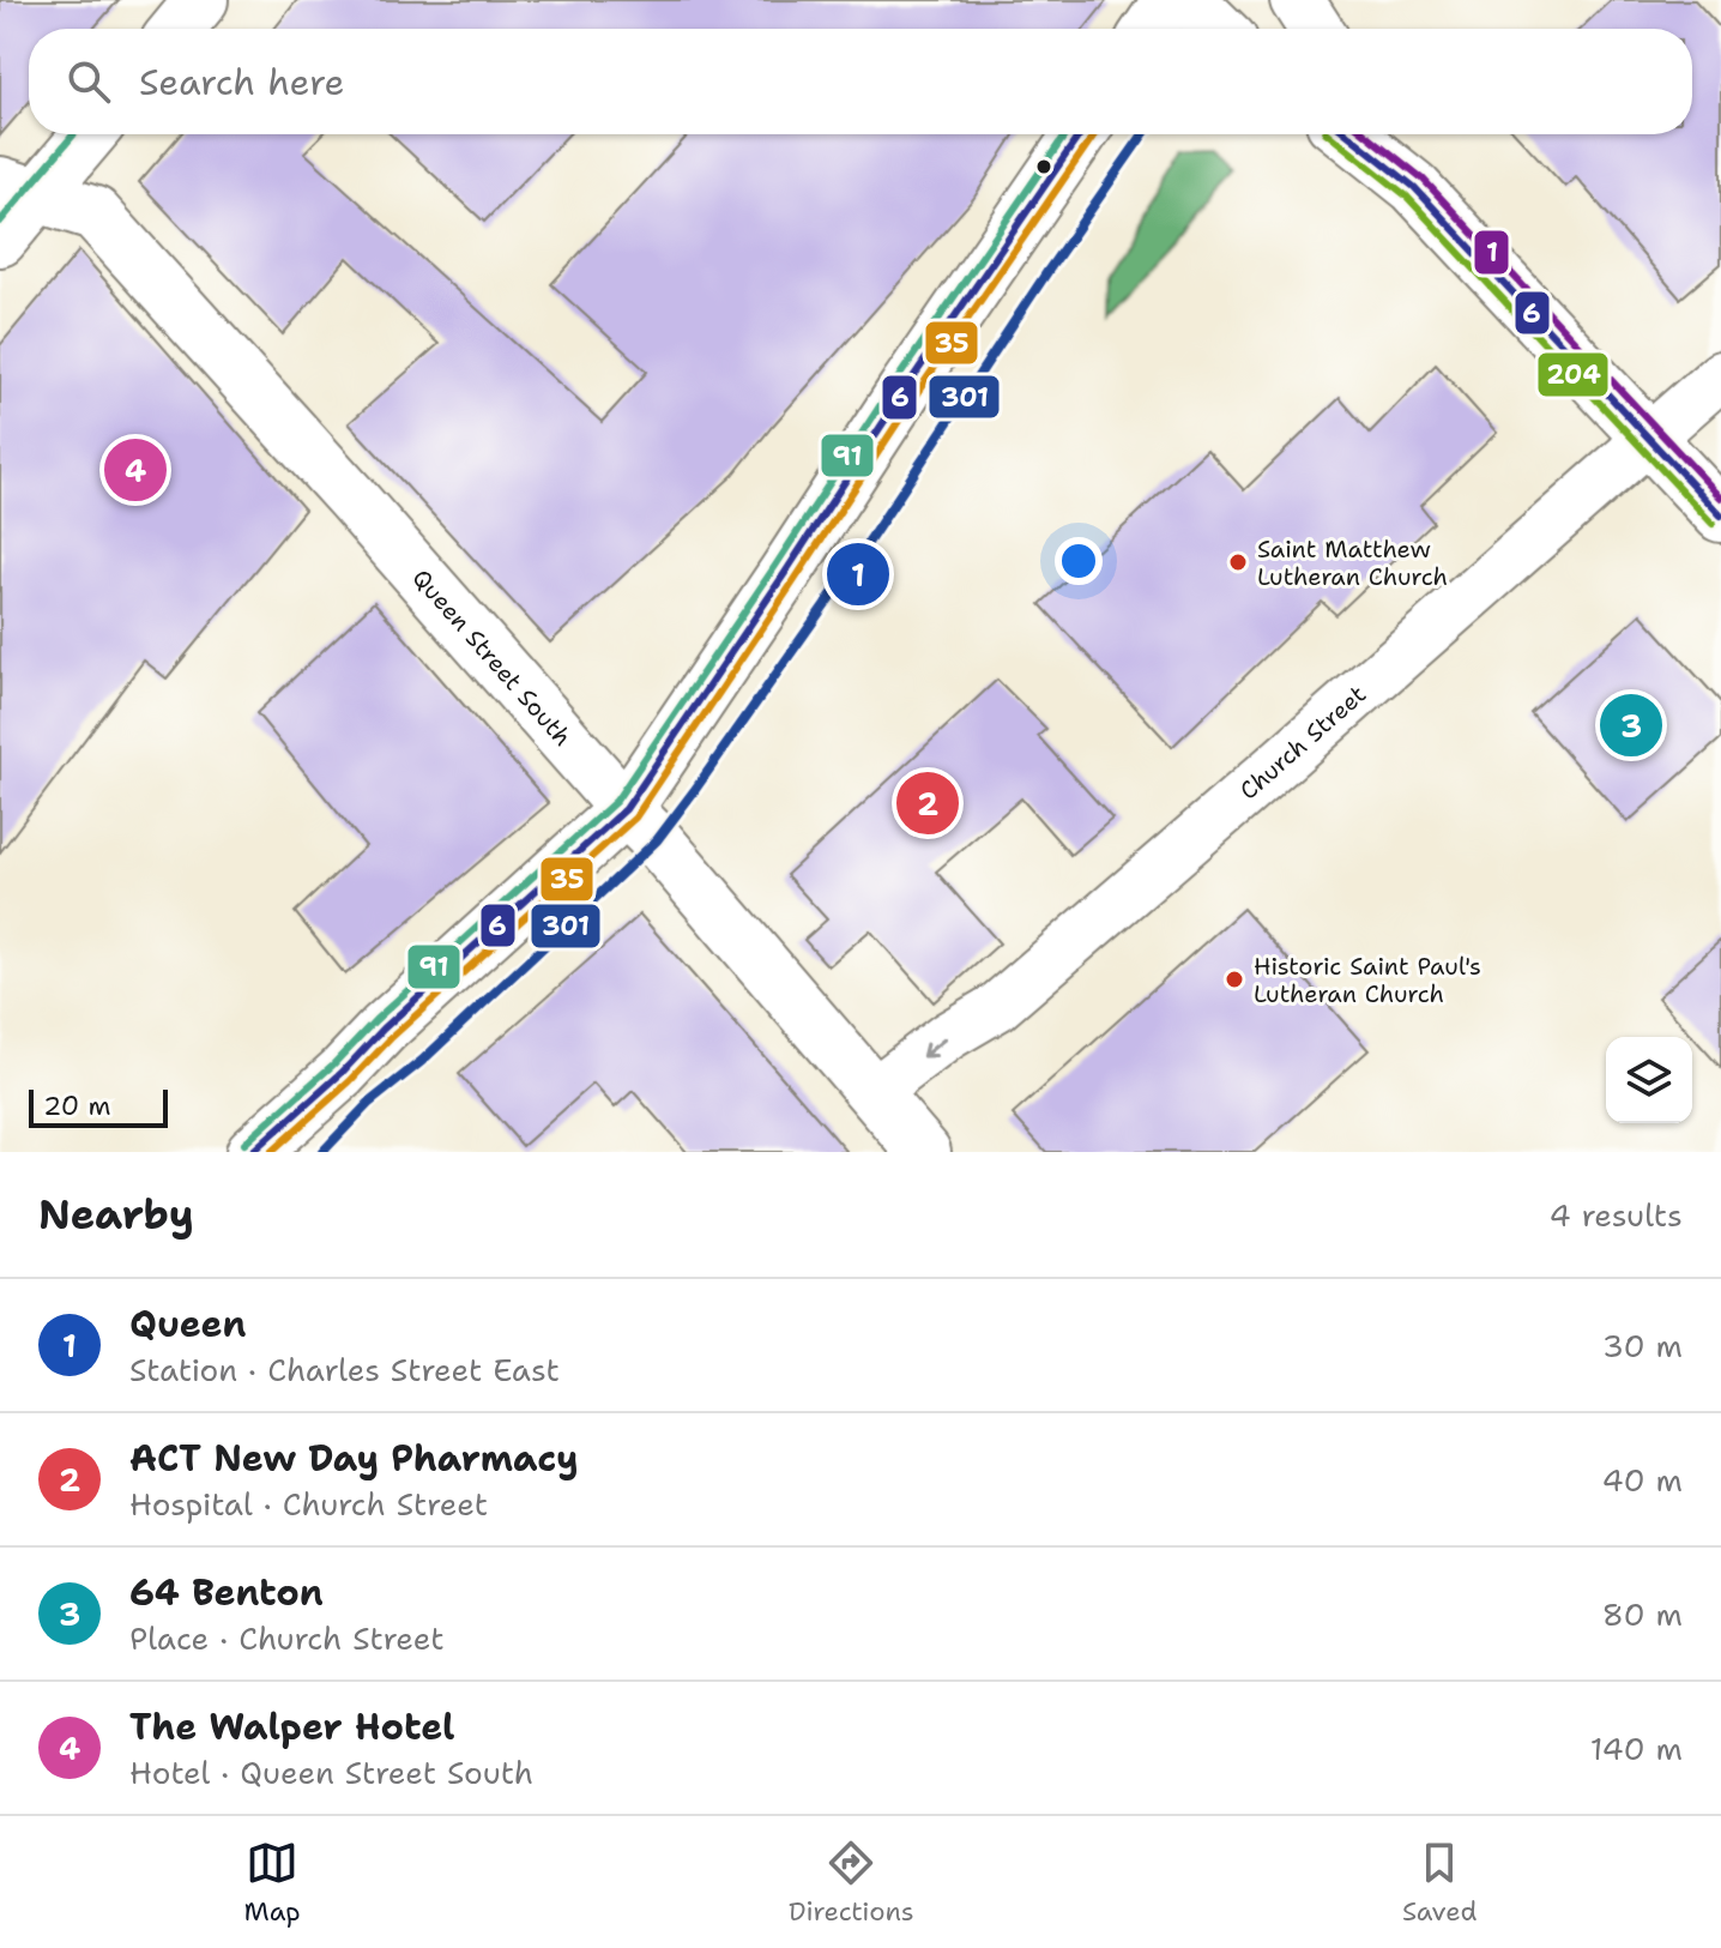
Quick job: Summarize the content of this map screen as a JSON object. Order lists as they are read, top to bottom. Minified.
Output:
{"streets":{"main road":["Queen Street South"],"street":["Church Street"]},"crossings":[["Queen Street South","Church Street"]],"one_way":["Church Street"],"places":["Saint Matthew Lutheran Church","Historic Saint Paul's Lutheran Church"],"lines":["transit line 301","transit line 6","transit line 35","transit line 91","transit line 204","transit line 1"],"scale_bar":"20 m","page":{"search":"Search here","pins":["4","1","3","2"],"scale":"20 m","heading":["Nearby","4 results"],"list":[{"mark":"1","name":"Queen","note":"Station · Charles Street East","value":"30 m"},{"mark":"2","name":"ACT New Day Pharmacy","note":"Hospital · Church Street","value":"40 m"},{"mark":"3","name":"64 Benton","note":"Place · Church Street","value":"80 m"},{"mark":"4","name":"The Walper Hotel","note":"Hotel · Queen Street South","value":"140 m"}],"nav":["Map","Directions","Saved"]}}
